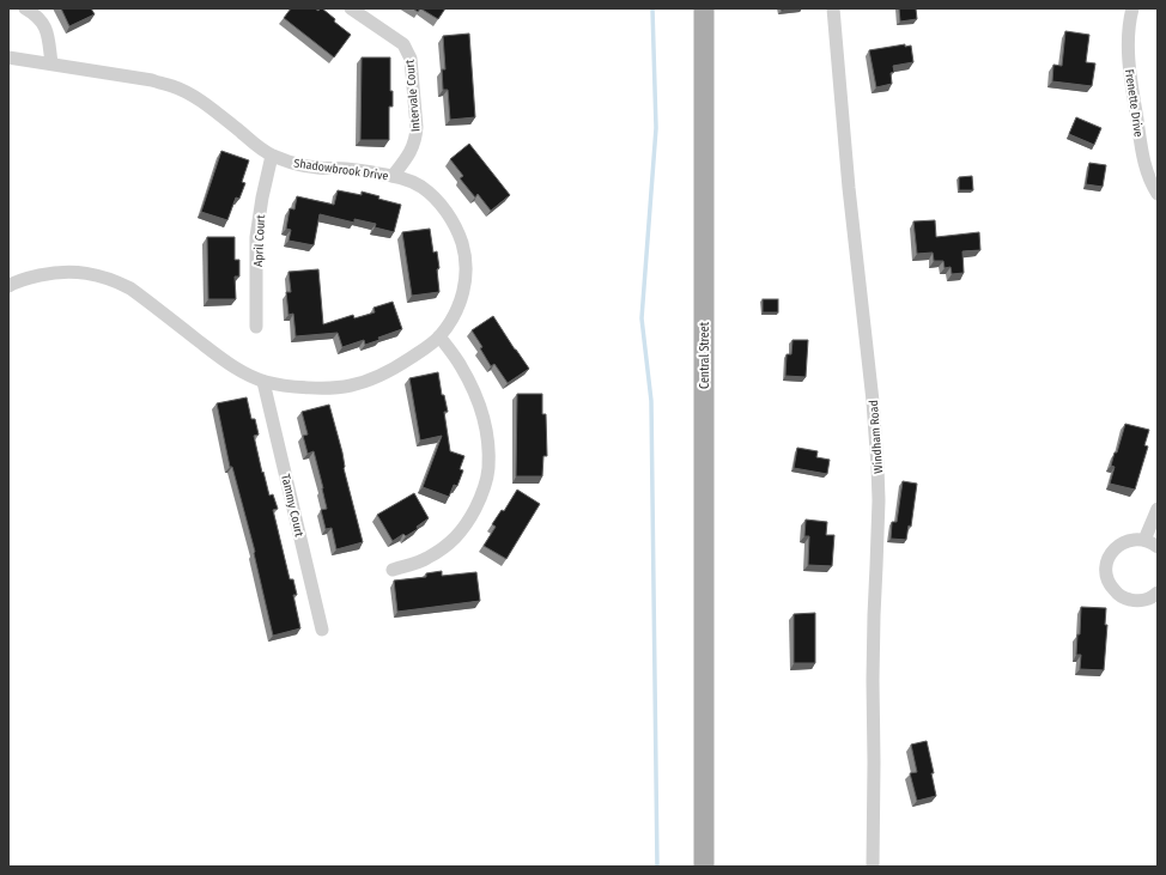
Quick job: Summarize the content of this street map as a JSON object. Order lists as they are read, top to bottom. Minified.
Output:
{"streets":{"main road":["Central Street"],"street":["Intervale Court","Frenette Drive","Shadowbrook Drive","April Court","Windham Road","Tammy Court"]},"crossings":[["Intervale Court","Shadowbrook Drive"],["Shadowbrook Drive","April Court"],["Shadowbrook Drive","Tammy Court"]]}
